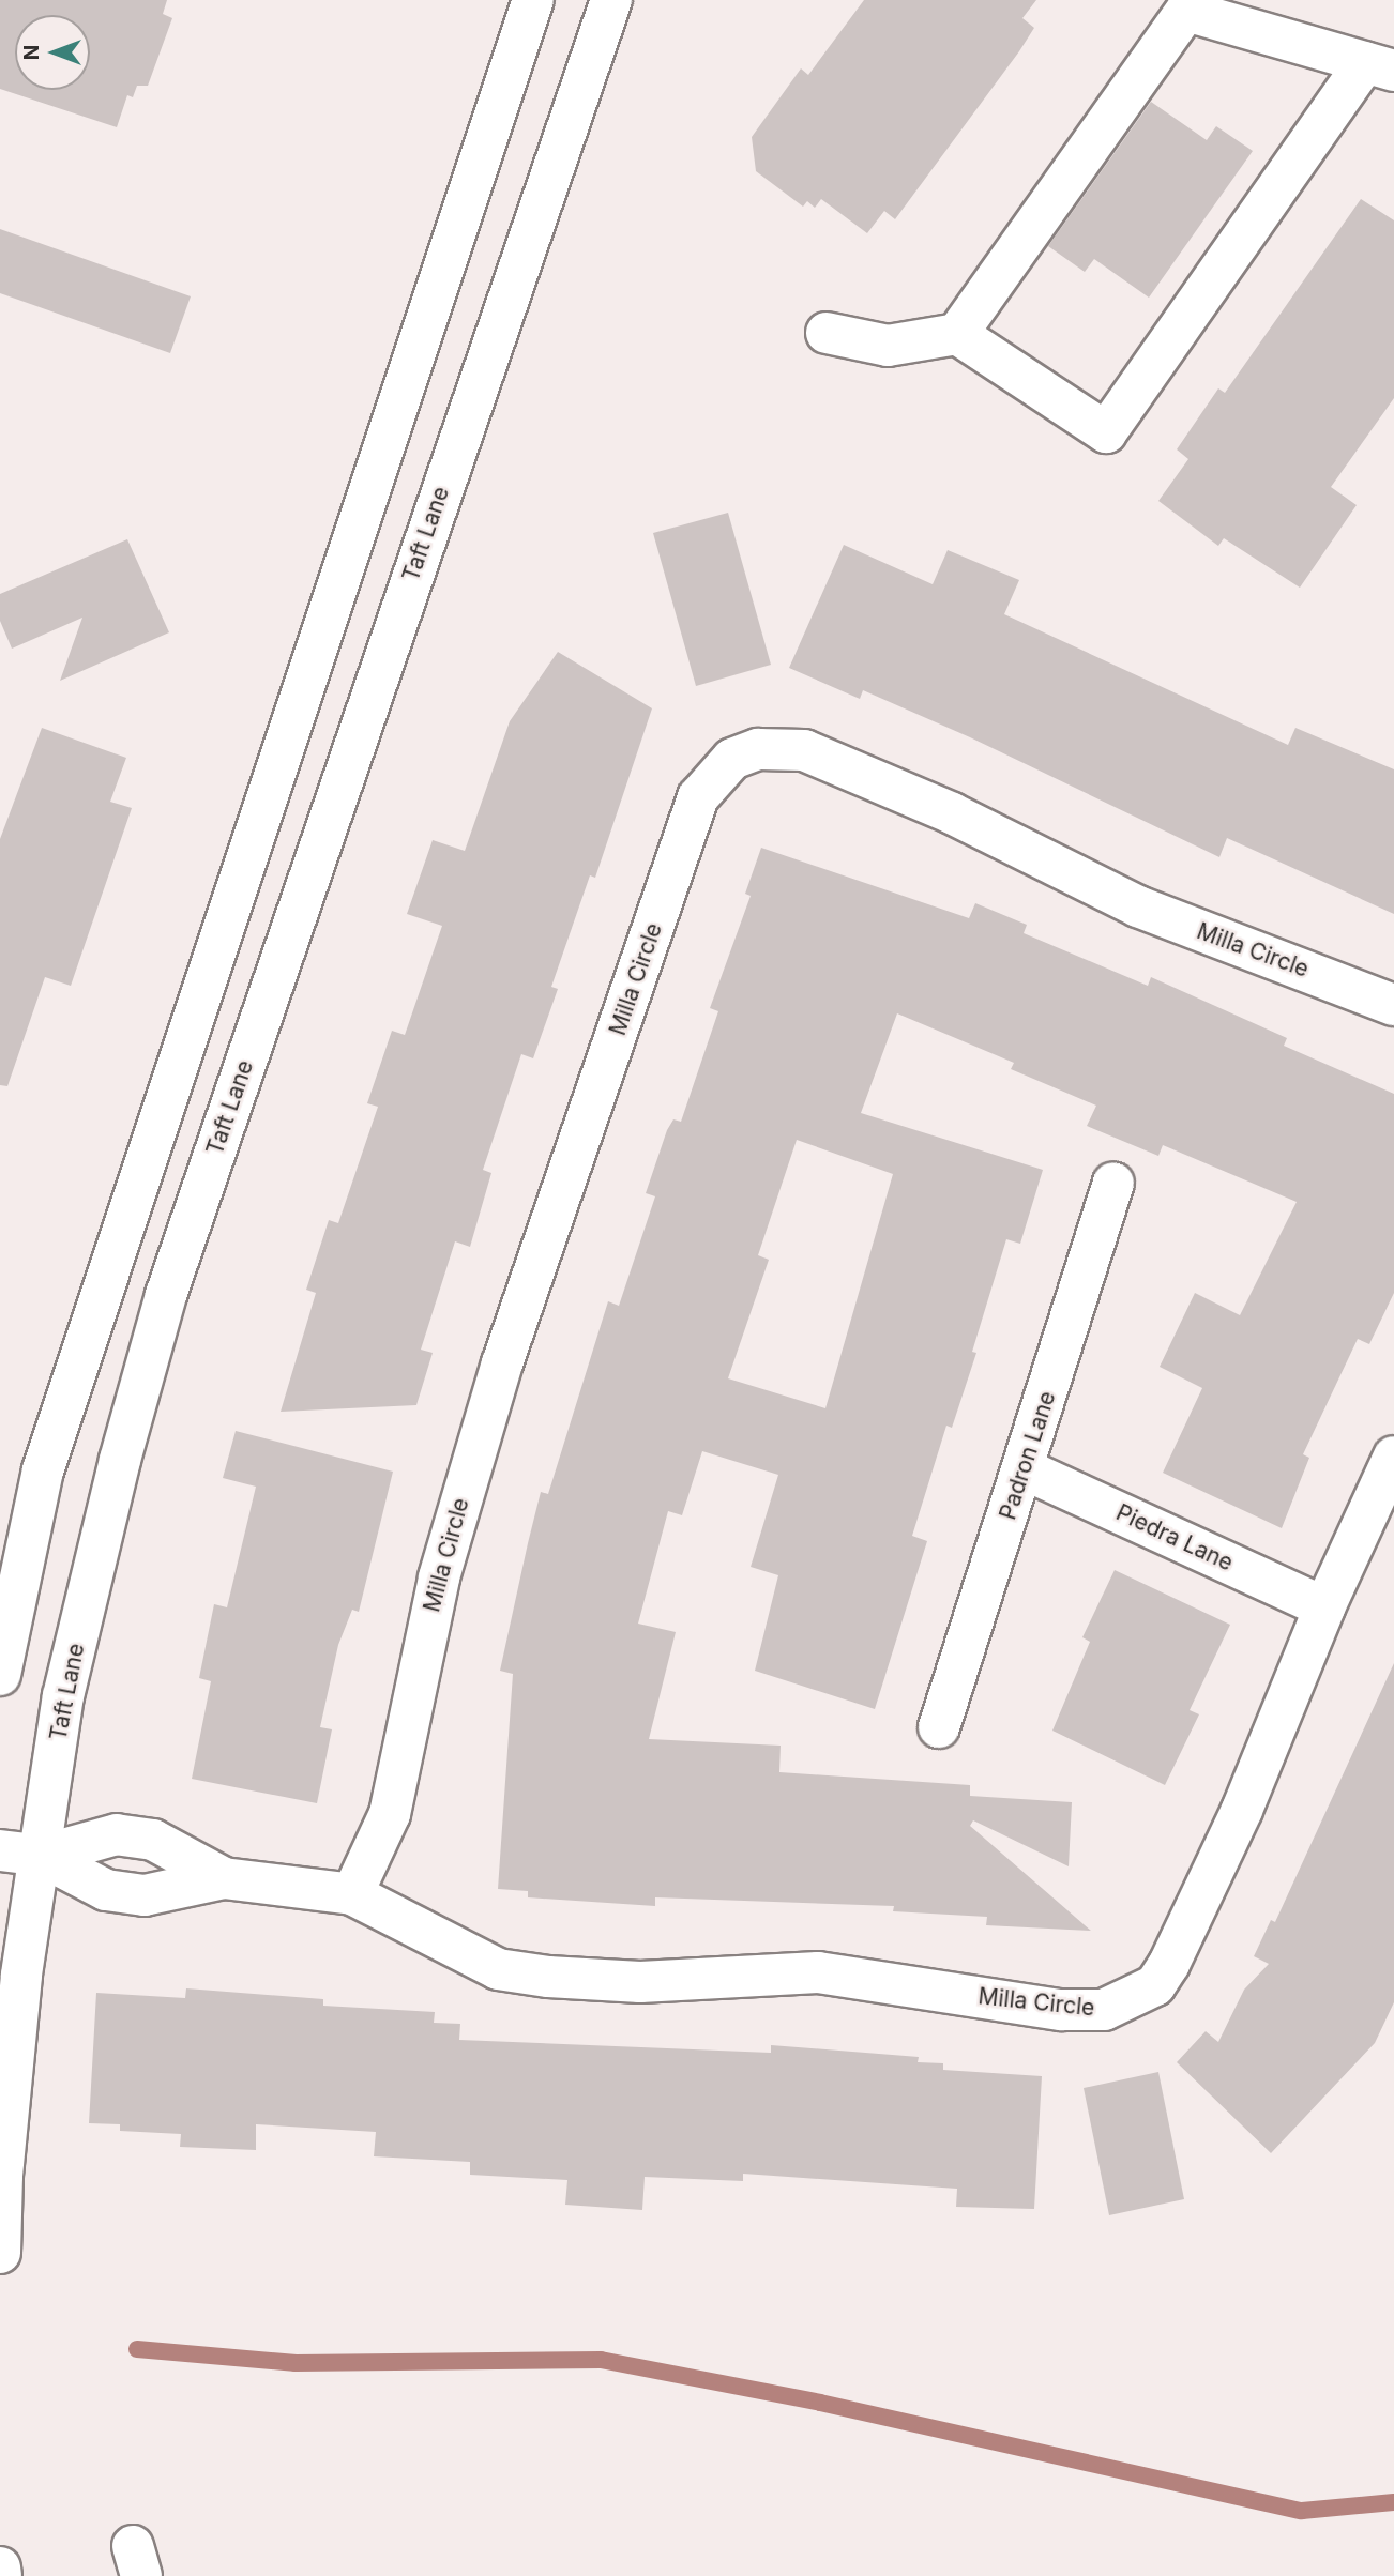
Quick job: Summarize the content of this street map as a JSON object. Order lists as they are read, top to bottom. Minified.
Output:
{"streets":{"street":["Taft Lane","Milla Circle","Padron Lane","Piedra Lane"]},"crossings":[["Taft Lane","Milla Circle"],["Milla Circle","Piedra Lane"],["Padron Lane","Piedra Lane"]],"north":"left"}
